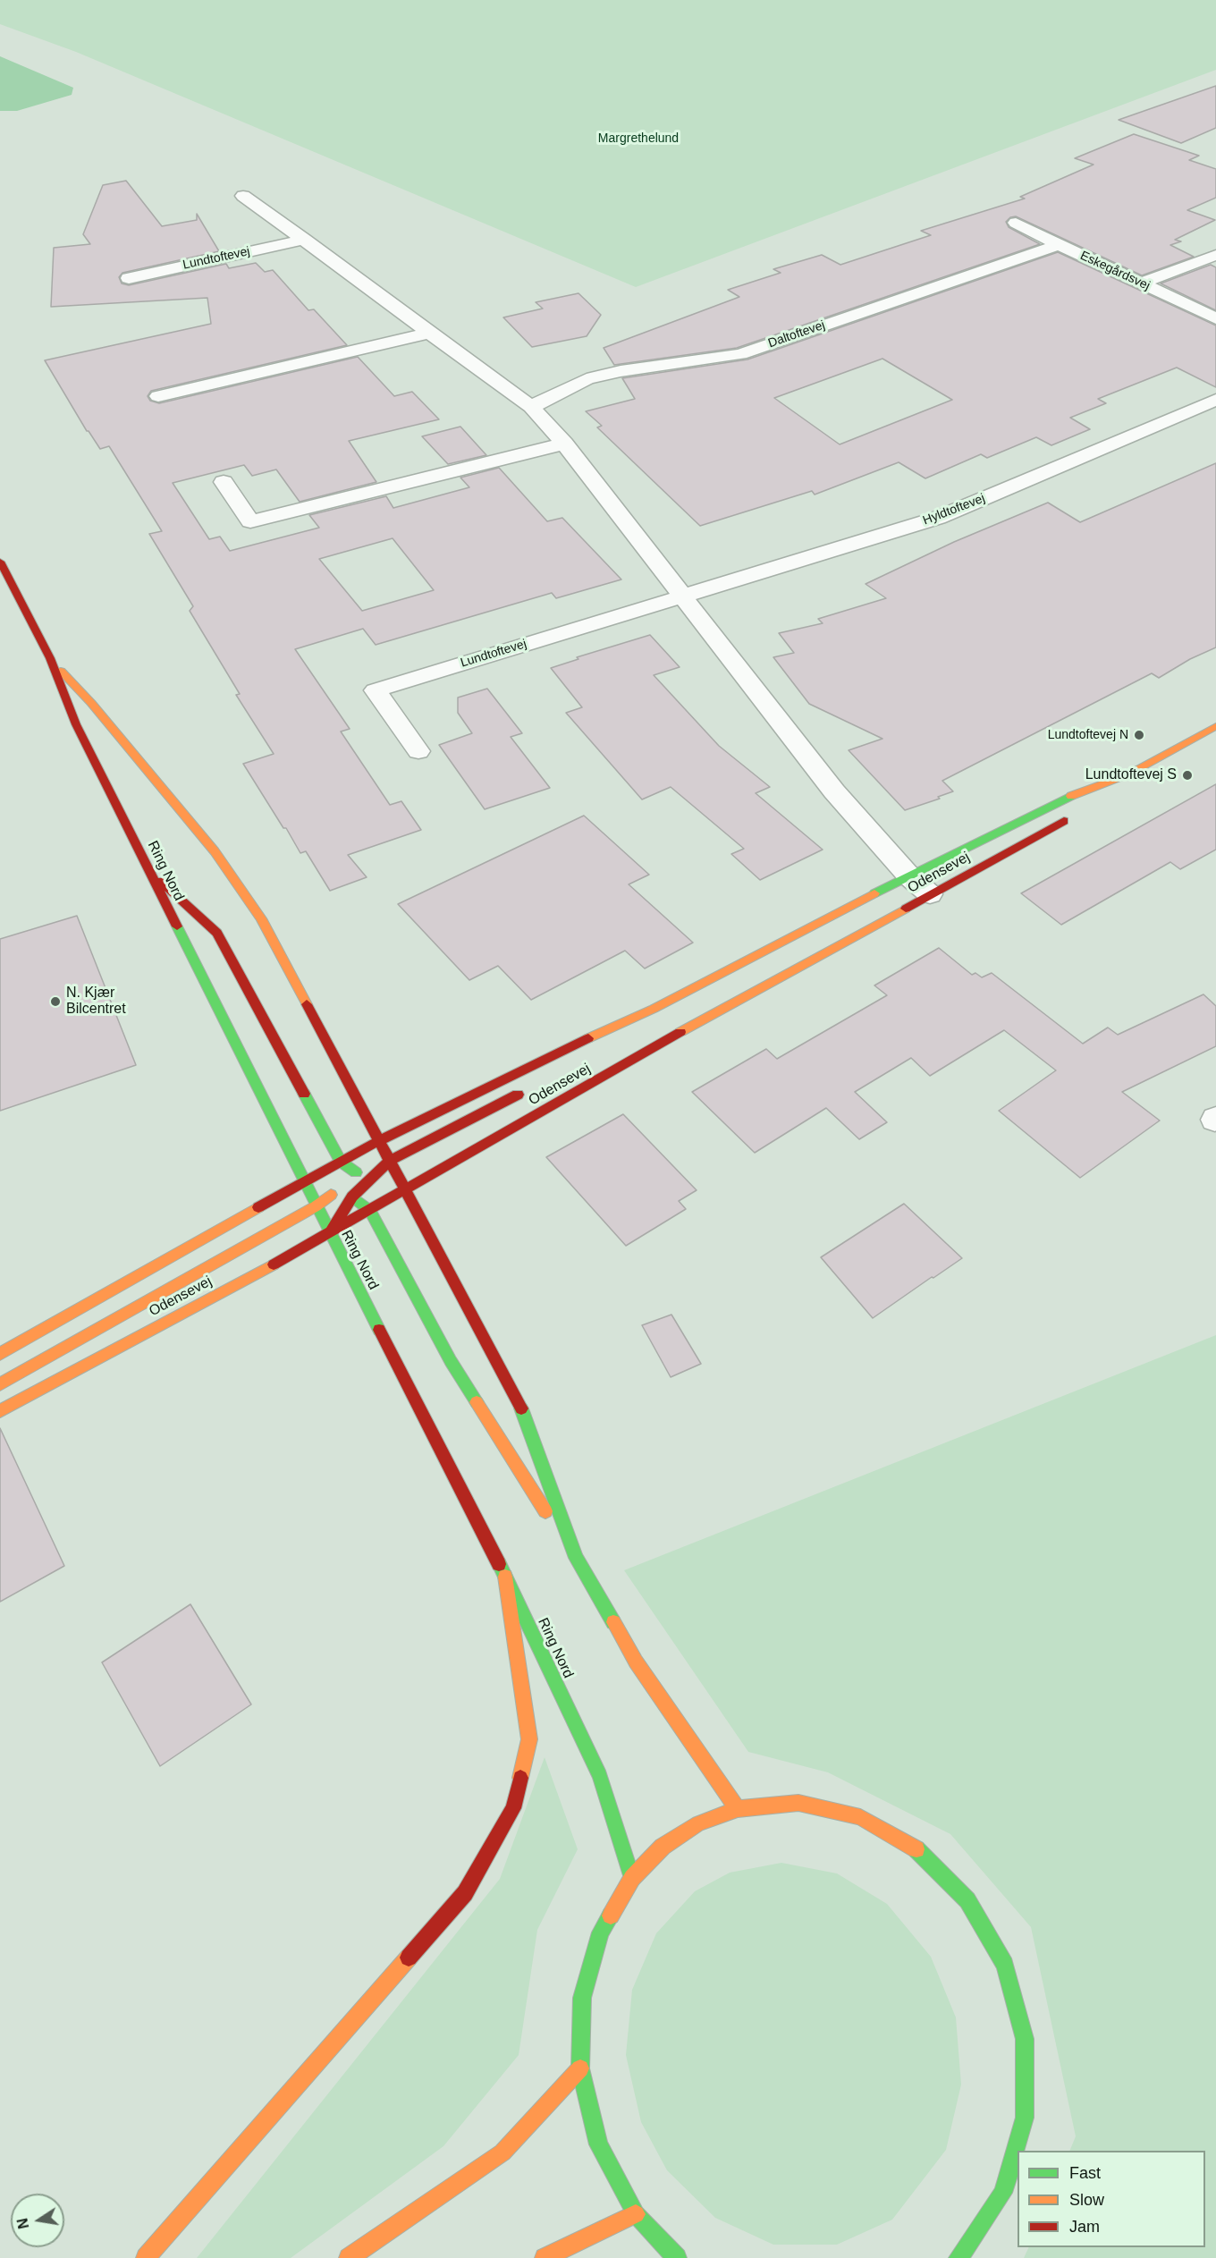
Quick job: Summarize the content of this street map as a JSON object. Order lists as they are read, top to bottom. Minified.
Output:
{"streets":{"main road":["Ring Nord","Odensevej"],"street":["Lundtoftevej","Eskegårdsvej","Daltoftevej","Hyldtoftevej"]},"crossings":[["Lundtoftevej","Hyldtoftevej"],["Eskegårdsvej","Daltoftevej"],["Ring Nord","Odensevej"]],"parks":["Margrethelund"],"places":["Lundtoftevej N","Lundtoftevej S","N. Kjær Bilcentret"],"legend":["Fast","Slow","Jam"],"north":"left"}
